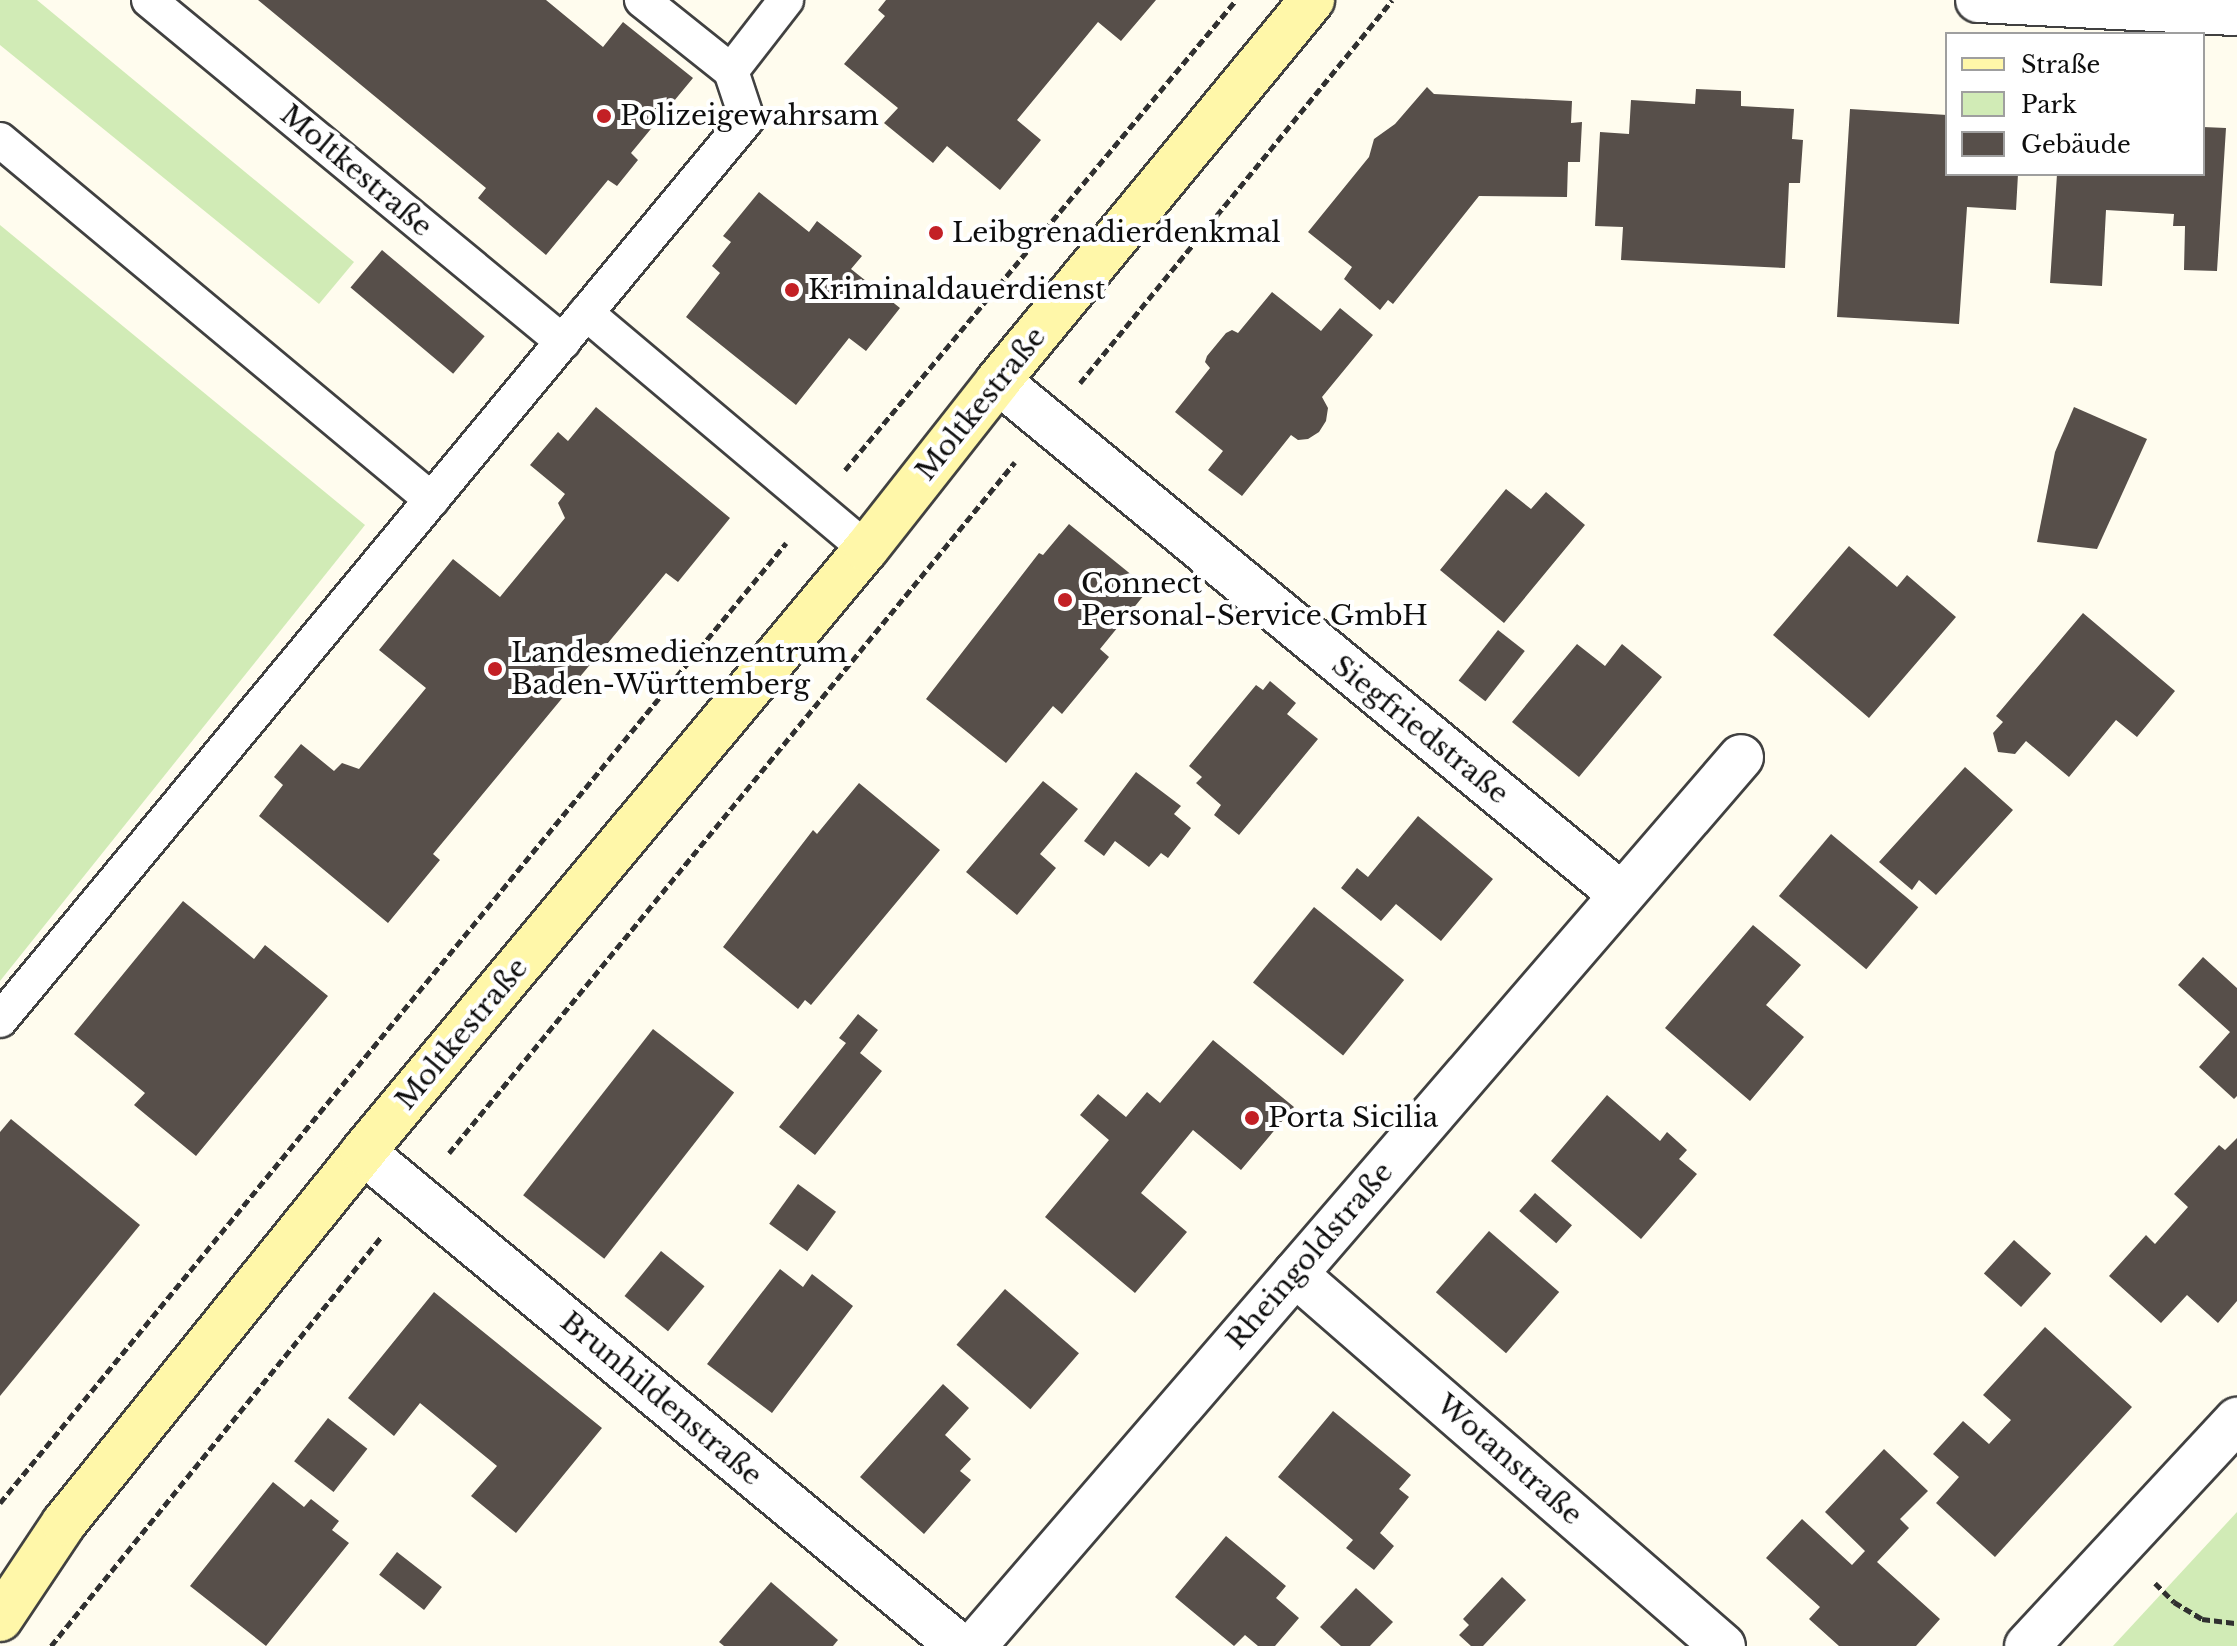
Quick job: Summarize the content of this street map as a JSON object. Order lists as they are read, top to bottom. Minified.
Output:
{"streets":{"main road":["Moltkestraße"],"street":["Siegfriedstraße","Rheingoldstraße","Brunhildenstraße","Wotanstraße"]},"crossings":[["Moltkestraße","Siegfriedstraße"],["Moltkestraße","Brunhildenstraße"],["Siegfriedstraße","Rheingoldstraße"],["Rheingoldstraße","Wotanstraße"]],"places":["Polizeigewahrsam","Leibgrenadierdenkmal","Kriminaldauerdienst","Connect Personal-Service GmbH","Landesmedienzentrum Baden-Württemberg","Porta Sicilia"],"legend":["Straße","Park","Gebäude"]}
